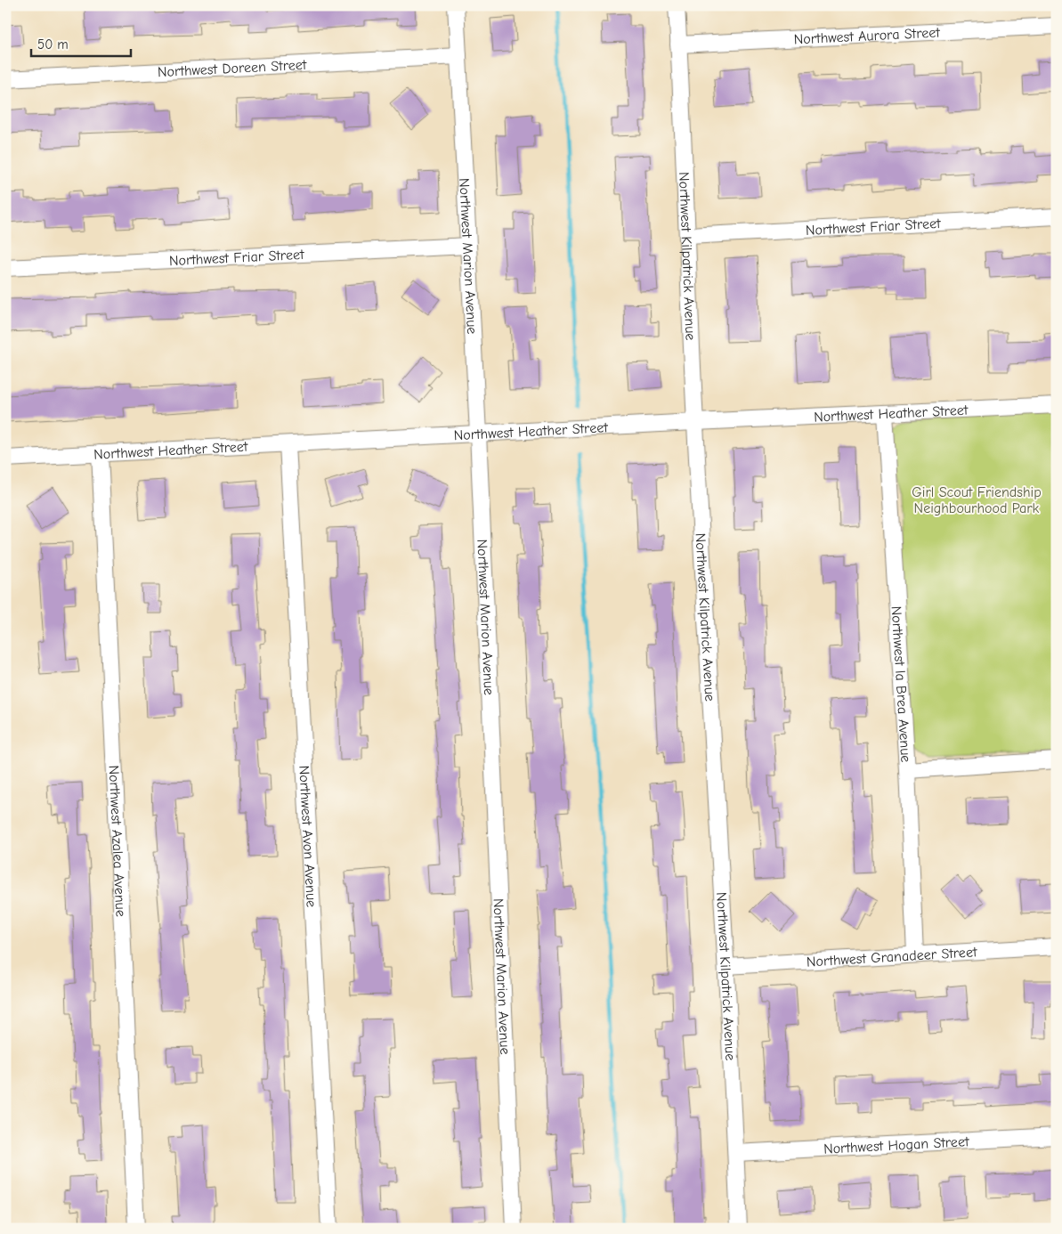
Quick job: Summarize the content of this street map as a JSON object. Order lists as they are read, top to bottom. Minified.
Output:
{"streets":{"street":["Northwest Aurora Street","Northwest Doreen Street","Northwest Friar Street","Northwest Marion Avenue","Northwest Kilpatrick Avenue","Northwest Heather Street","Northwest la Brea Avenue","Northwest Avon Avenue","Northwest Azalea Avenue","Northwest Granadeer Street","Northwest Hogan Street"]},"crossings":[["Northwest Aurora Street","Northwest Kilpatrick Avenue"],["Northwest Doreen Street","Northwest Marion Avenue"],["Northwest Friar Street","Northwest Marion Avenue"],["Northwest Friar Street","Northwest Kilpatrick Avenue"],["Northwest Marion Avenue","Northwest Heather Street"],["Northwest Kilpatrick Avenue","Northwest Heather Street"],["Northwest Kilpatrick Avenue","Northwest Granadeer Street"],["Northwest Kilpatrick Avenue","Northwest Hogan Street"],["Northwest Heather Street","Northwest la Brea Avenue"],["Northwest Heather Street","Northwest Avon Avenue"],["Northwest Heather Street","Northwest Azalea Avenue"],["Northwest la Brea Avenue","Northwest Granadeer Street"]],"parks":["Girl Scout Friendship Neighbourhood Park"],"scale_bar":"50 m"}
